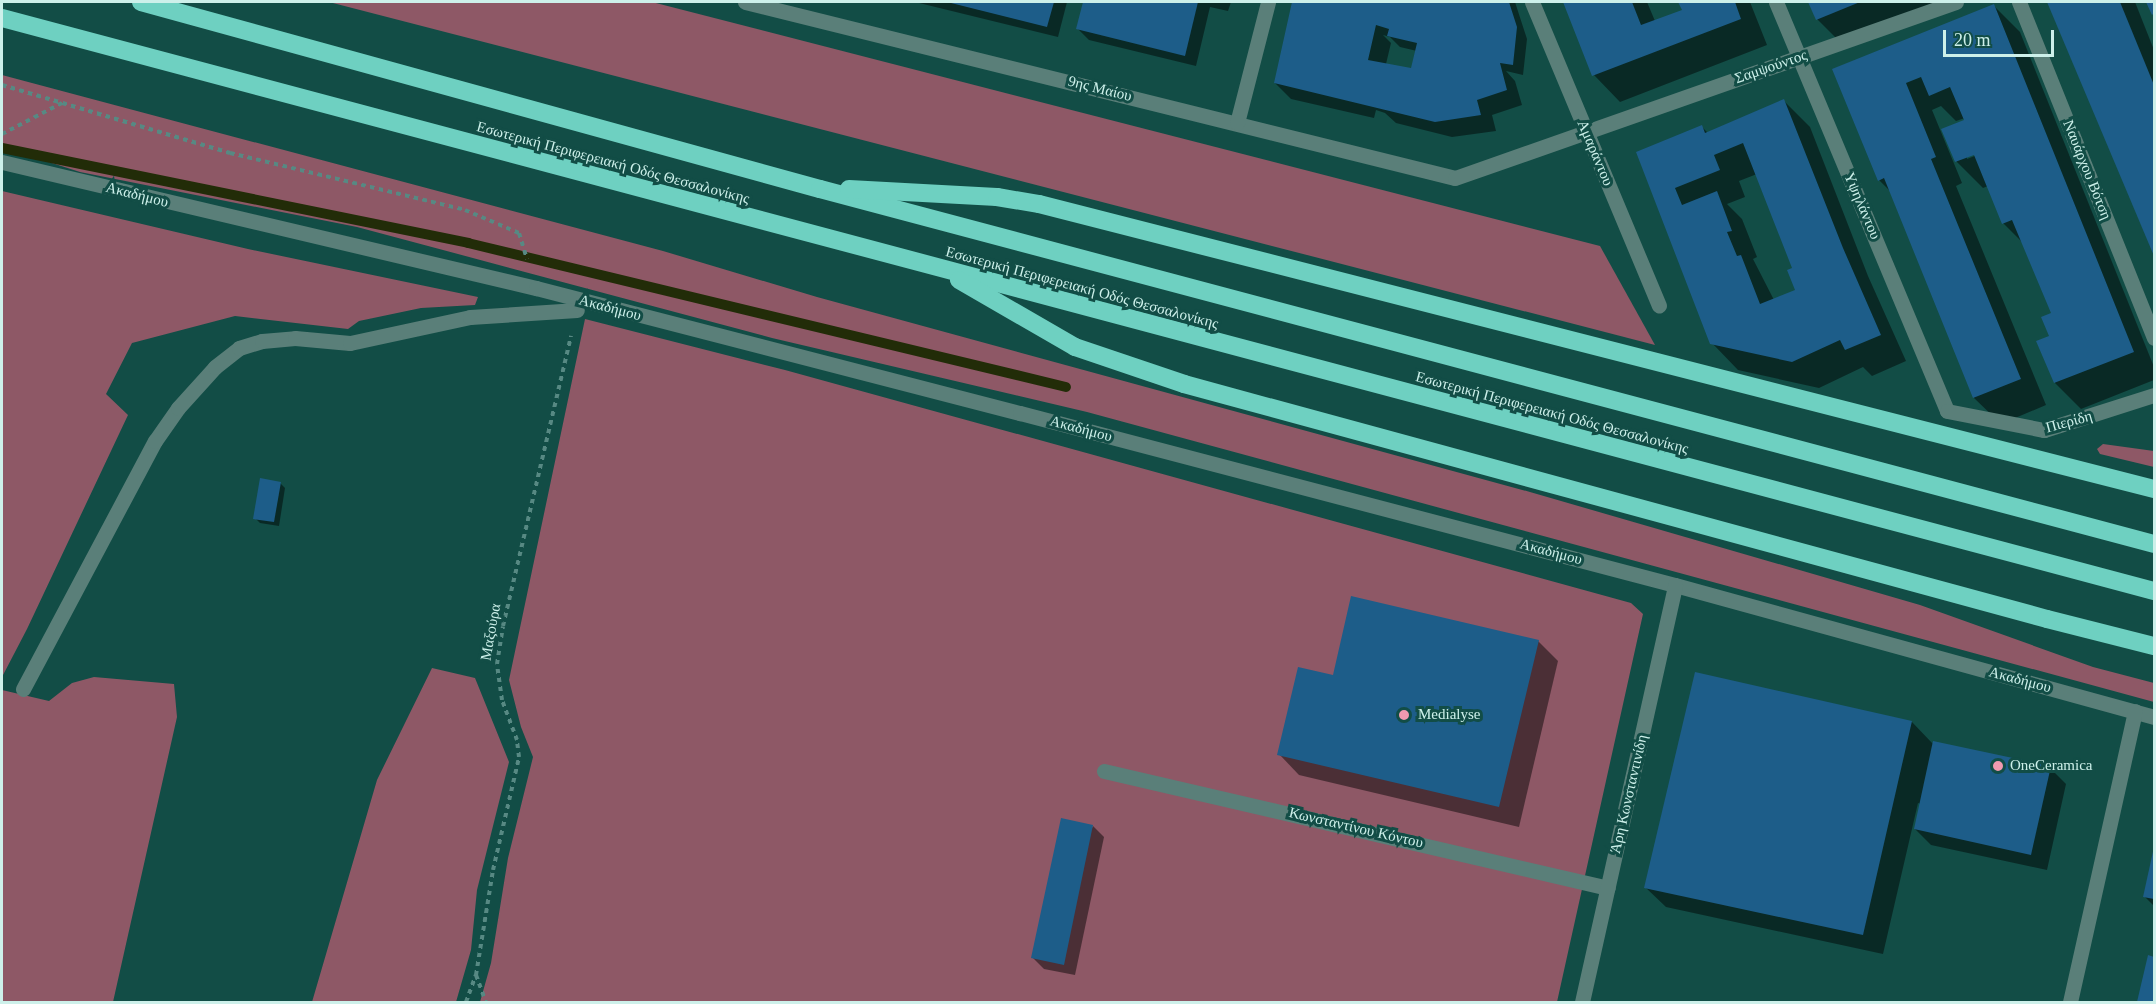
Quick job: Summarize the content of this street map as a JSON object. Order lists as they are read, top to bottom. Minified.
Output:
{"streets":{"highway":["Εσωτερική Περιφερειακή Οδός Θεσσαλονίκης"],"street":["Σαμψούντος","9ης Μαίου","Αμαράντου","Ναυάρχου Βότση","Ακαδήμου","Υψηλάντου","Πιερίδη","Άρη Κωνσταντινίδη","Κωνσταντίνου Κόντου"],"path":["Μαξούρα"]},"crossings":[["Σαμψούντος","9ης Μαίου"],["Σαμψούντος","Αμαράντου"],["Σαμψούντος","Υψηλάντου"],["Ακαδήμου","Άρη Κωνσταντινίδη"],["Υψηλάντου","Πιερίδη"],["Άρη Κωνσταντινίδη","Κωνσταντίνου Κόντου"]],"places":["Medialyse","OneCeramica"],"scale_bar":"20 m"}
